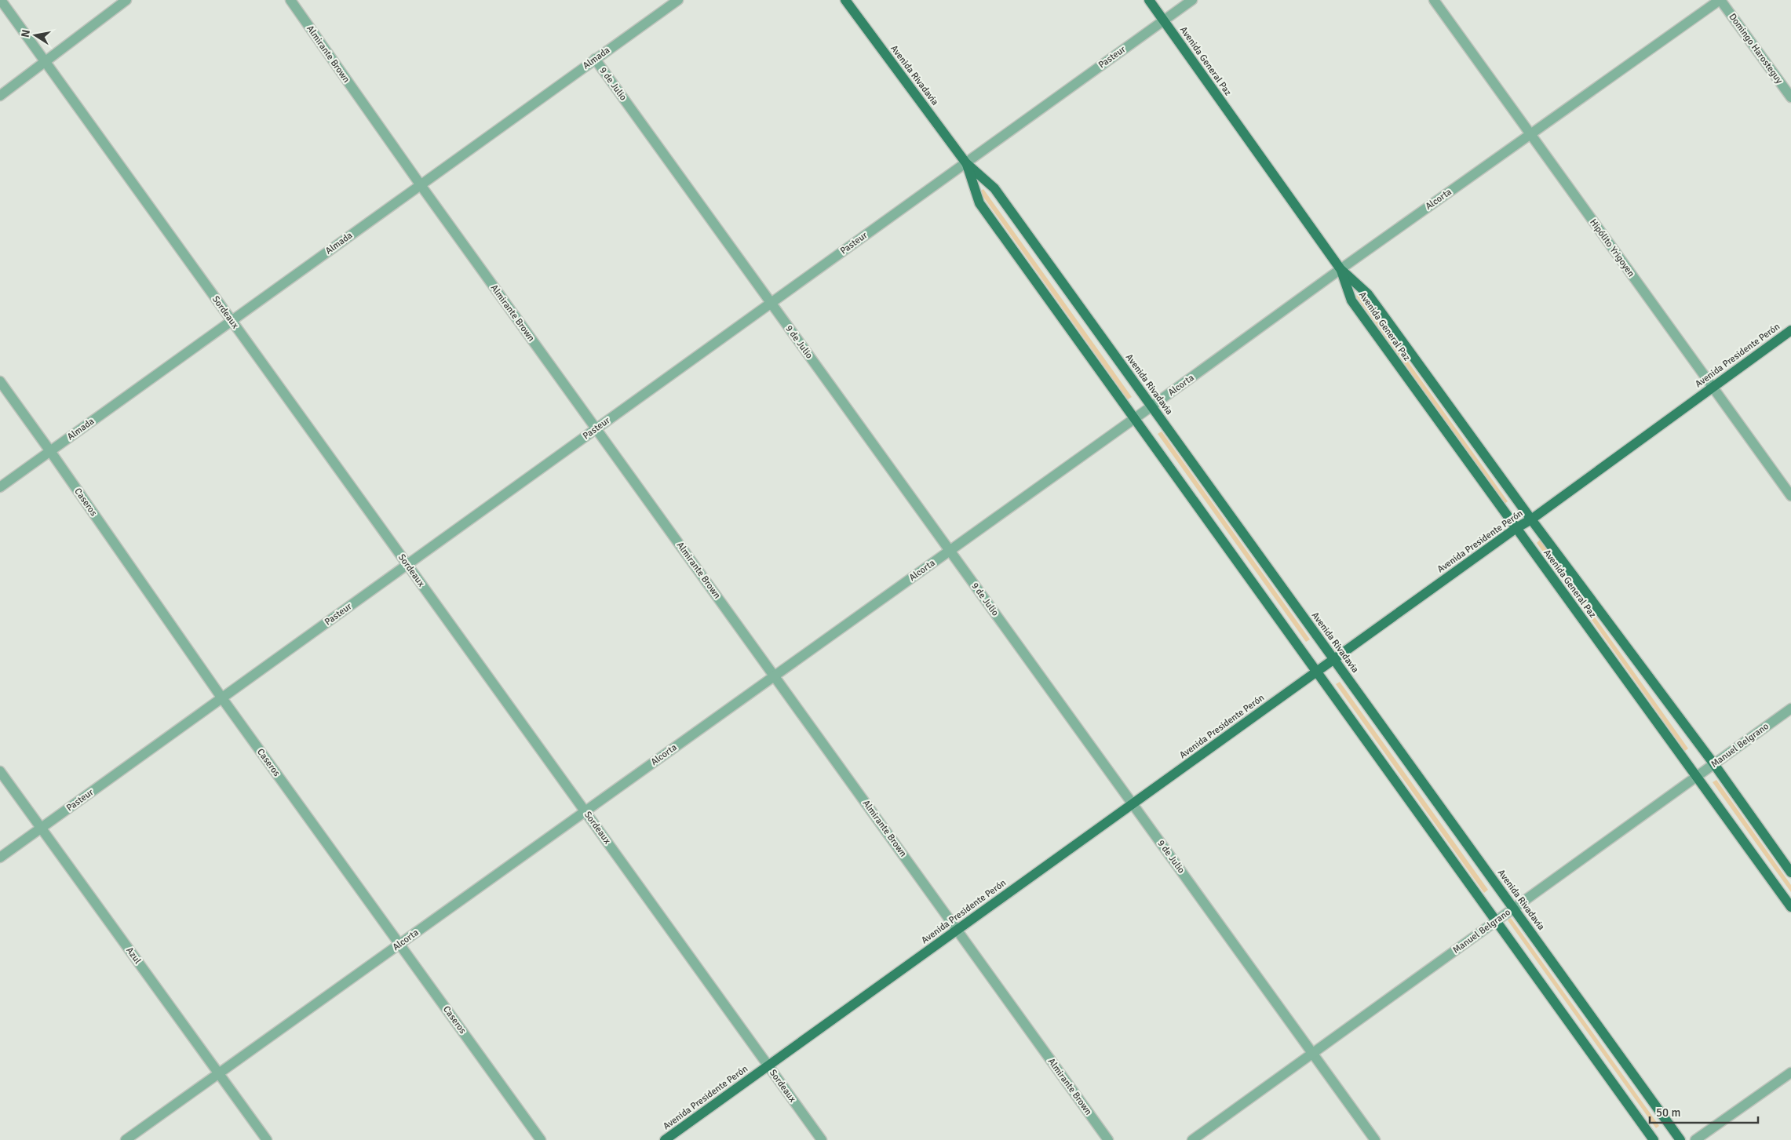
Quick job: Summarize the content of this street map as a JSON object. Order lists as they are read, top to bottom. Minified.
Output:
{"streets":{"main road":["Avenida General Paz","Avenida Rivadavia","Avenida Presidente Perón"],"street":["Domingo Harosteguy","Almirante Brown","Pasteur","Almada","9 de Julio","Alcorta","Hipólito Yrigoyen","Sordeaux","Caseros","Manuel Belgrano","Azul"]},"crossings":[["Domingo Harosteguy","Alcorta"],["Almirante Brown","Pasteur"],["Almirante Brown","Almada"],["Almirante Brown","Alcorta"],["Almirante Brown","Avenida Presidente Perón"],["Pasteur","Avenida General Paz"],["Pasteur","Avenida Rivadavia"],["Pasteur","9 de Julio"],["Pasteur","Sordeaux"],["Pasteur","Caseros"],["Pasteur","Azul"],["Almada","9 de Julio"],["Almada","Sordeaux"],["Almada","Caseros"],["Avenida General Paz","Alcorta"],["Avenida General Paz","Avenida Presidente Perón"],["Avenida General Paz","Manuel Belgrano"],["Avenida Rivadavia","Alcorta"],["Avenida Rivadavia","Avenida Presidente Perón"],["Avenida Rivadavia","Manuel Belgrano"],["9 de Julio","Alcorta"],["9 de Julio","Avenida Presidente Perón"],["9 de Julio","Manuel Belgrano"],["Alcorta","Hipólito Yrigoyen"],["Alcorta","Sordeaux"],["Alcorta","Caseros"],["Alcorta","Azul"],["Hipólito Yrigoyen","Avenida Presidente Perón"],["Sordeaux","Avenida Presidente Perón"]],"scale_bar":"50 m","north":"left"}
